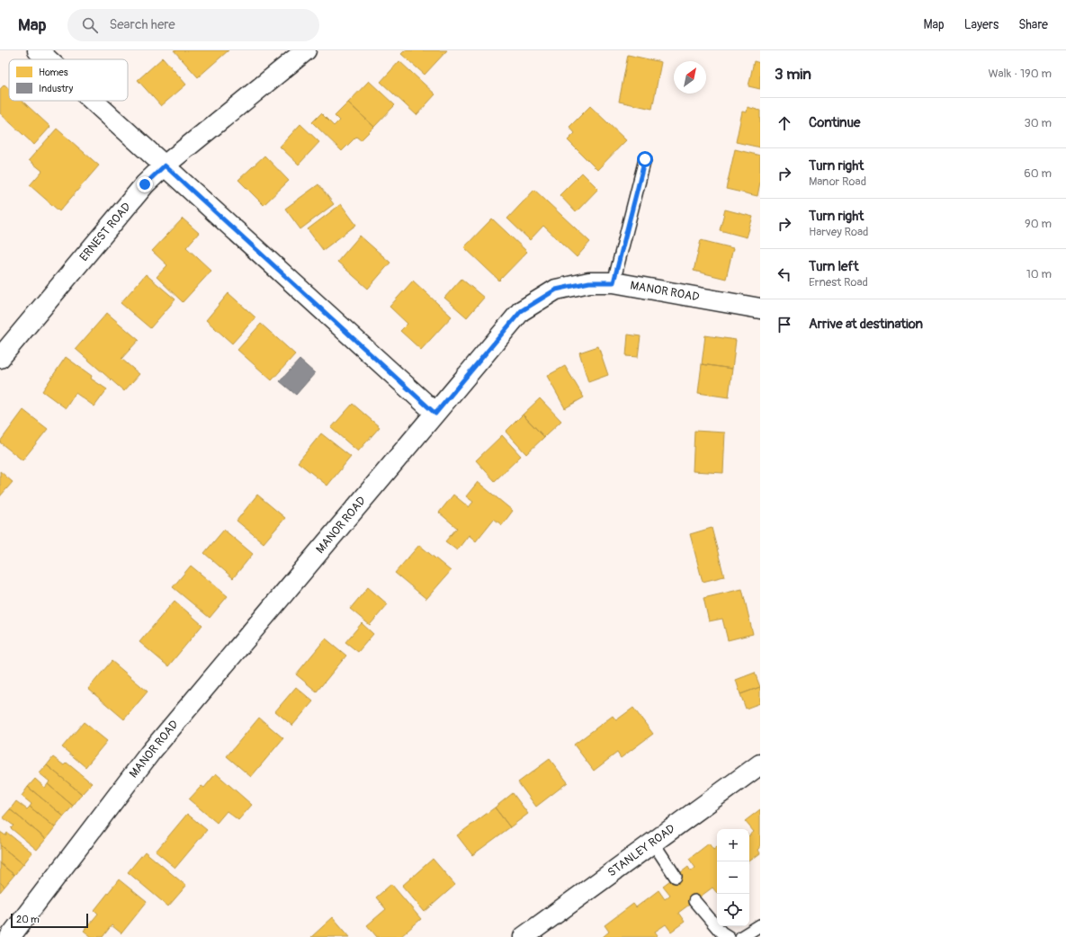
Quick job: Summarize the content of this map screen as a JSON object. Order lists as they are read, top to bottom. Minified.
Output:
{"streets":{"street":["ERNEST ROAD","MANOR ROAD","STANLEY ROAD"]},"legend":["Homes","Industry"],"scale_bar":"20 m","north":"top right","page":{"header":"Map","search":"Search here","nav":["Map","Layers","Share"],"heading":["3 min","Walk · 190 m"],"list":[["Continue","30 m"],["Turn right","Manor Road","60 m"],["Turn right","Harvey Road","90 m"],["Turn left","Ernest Road","10 m"],"Arrive at destination"],"map_buttons":["+","−"],"scale":"20 m"}}
